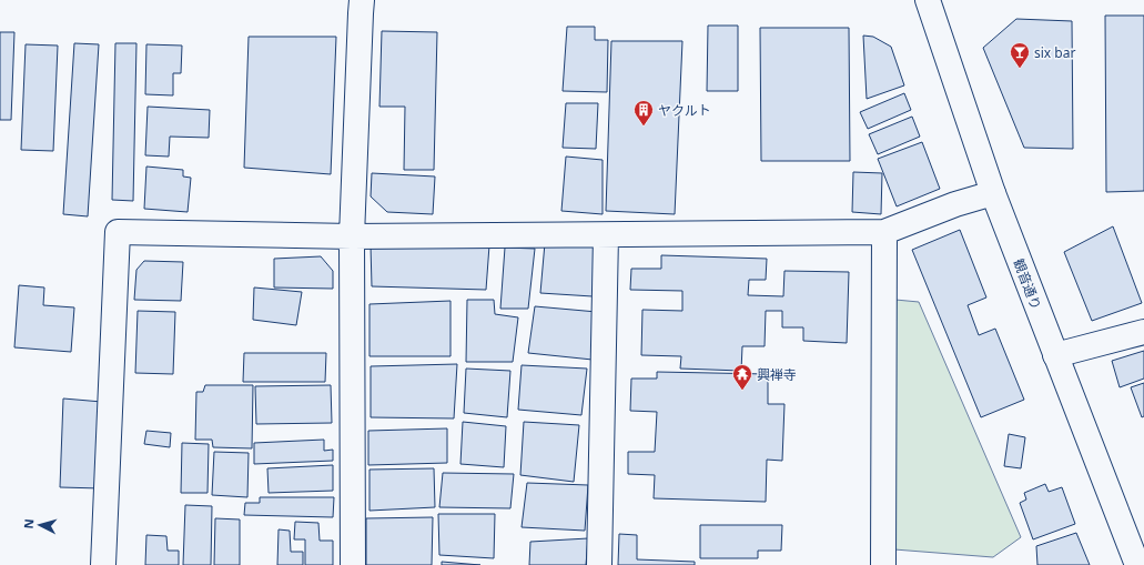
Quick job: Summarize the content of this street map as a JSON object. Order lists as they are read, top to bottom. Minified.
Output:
{"streets":{"street":["観音通り"]},"places":{"bar":["six bar"],"building":["ヤクルト"],"temple":["興禅寺"]},"north":"left"}
